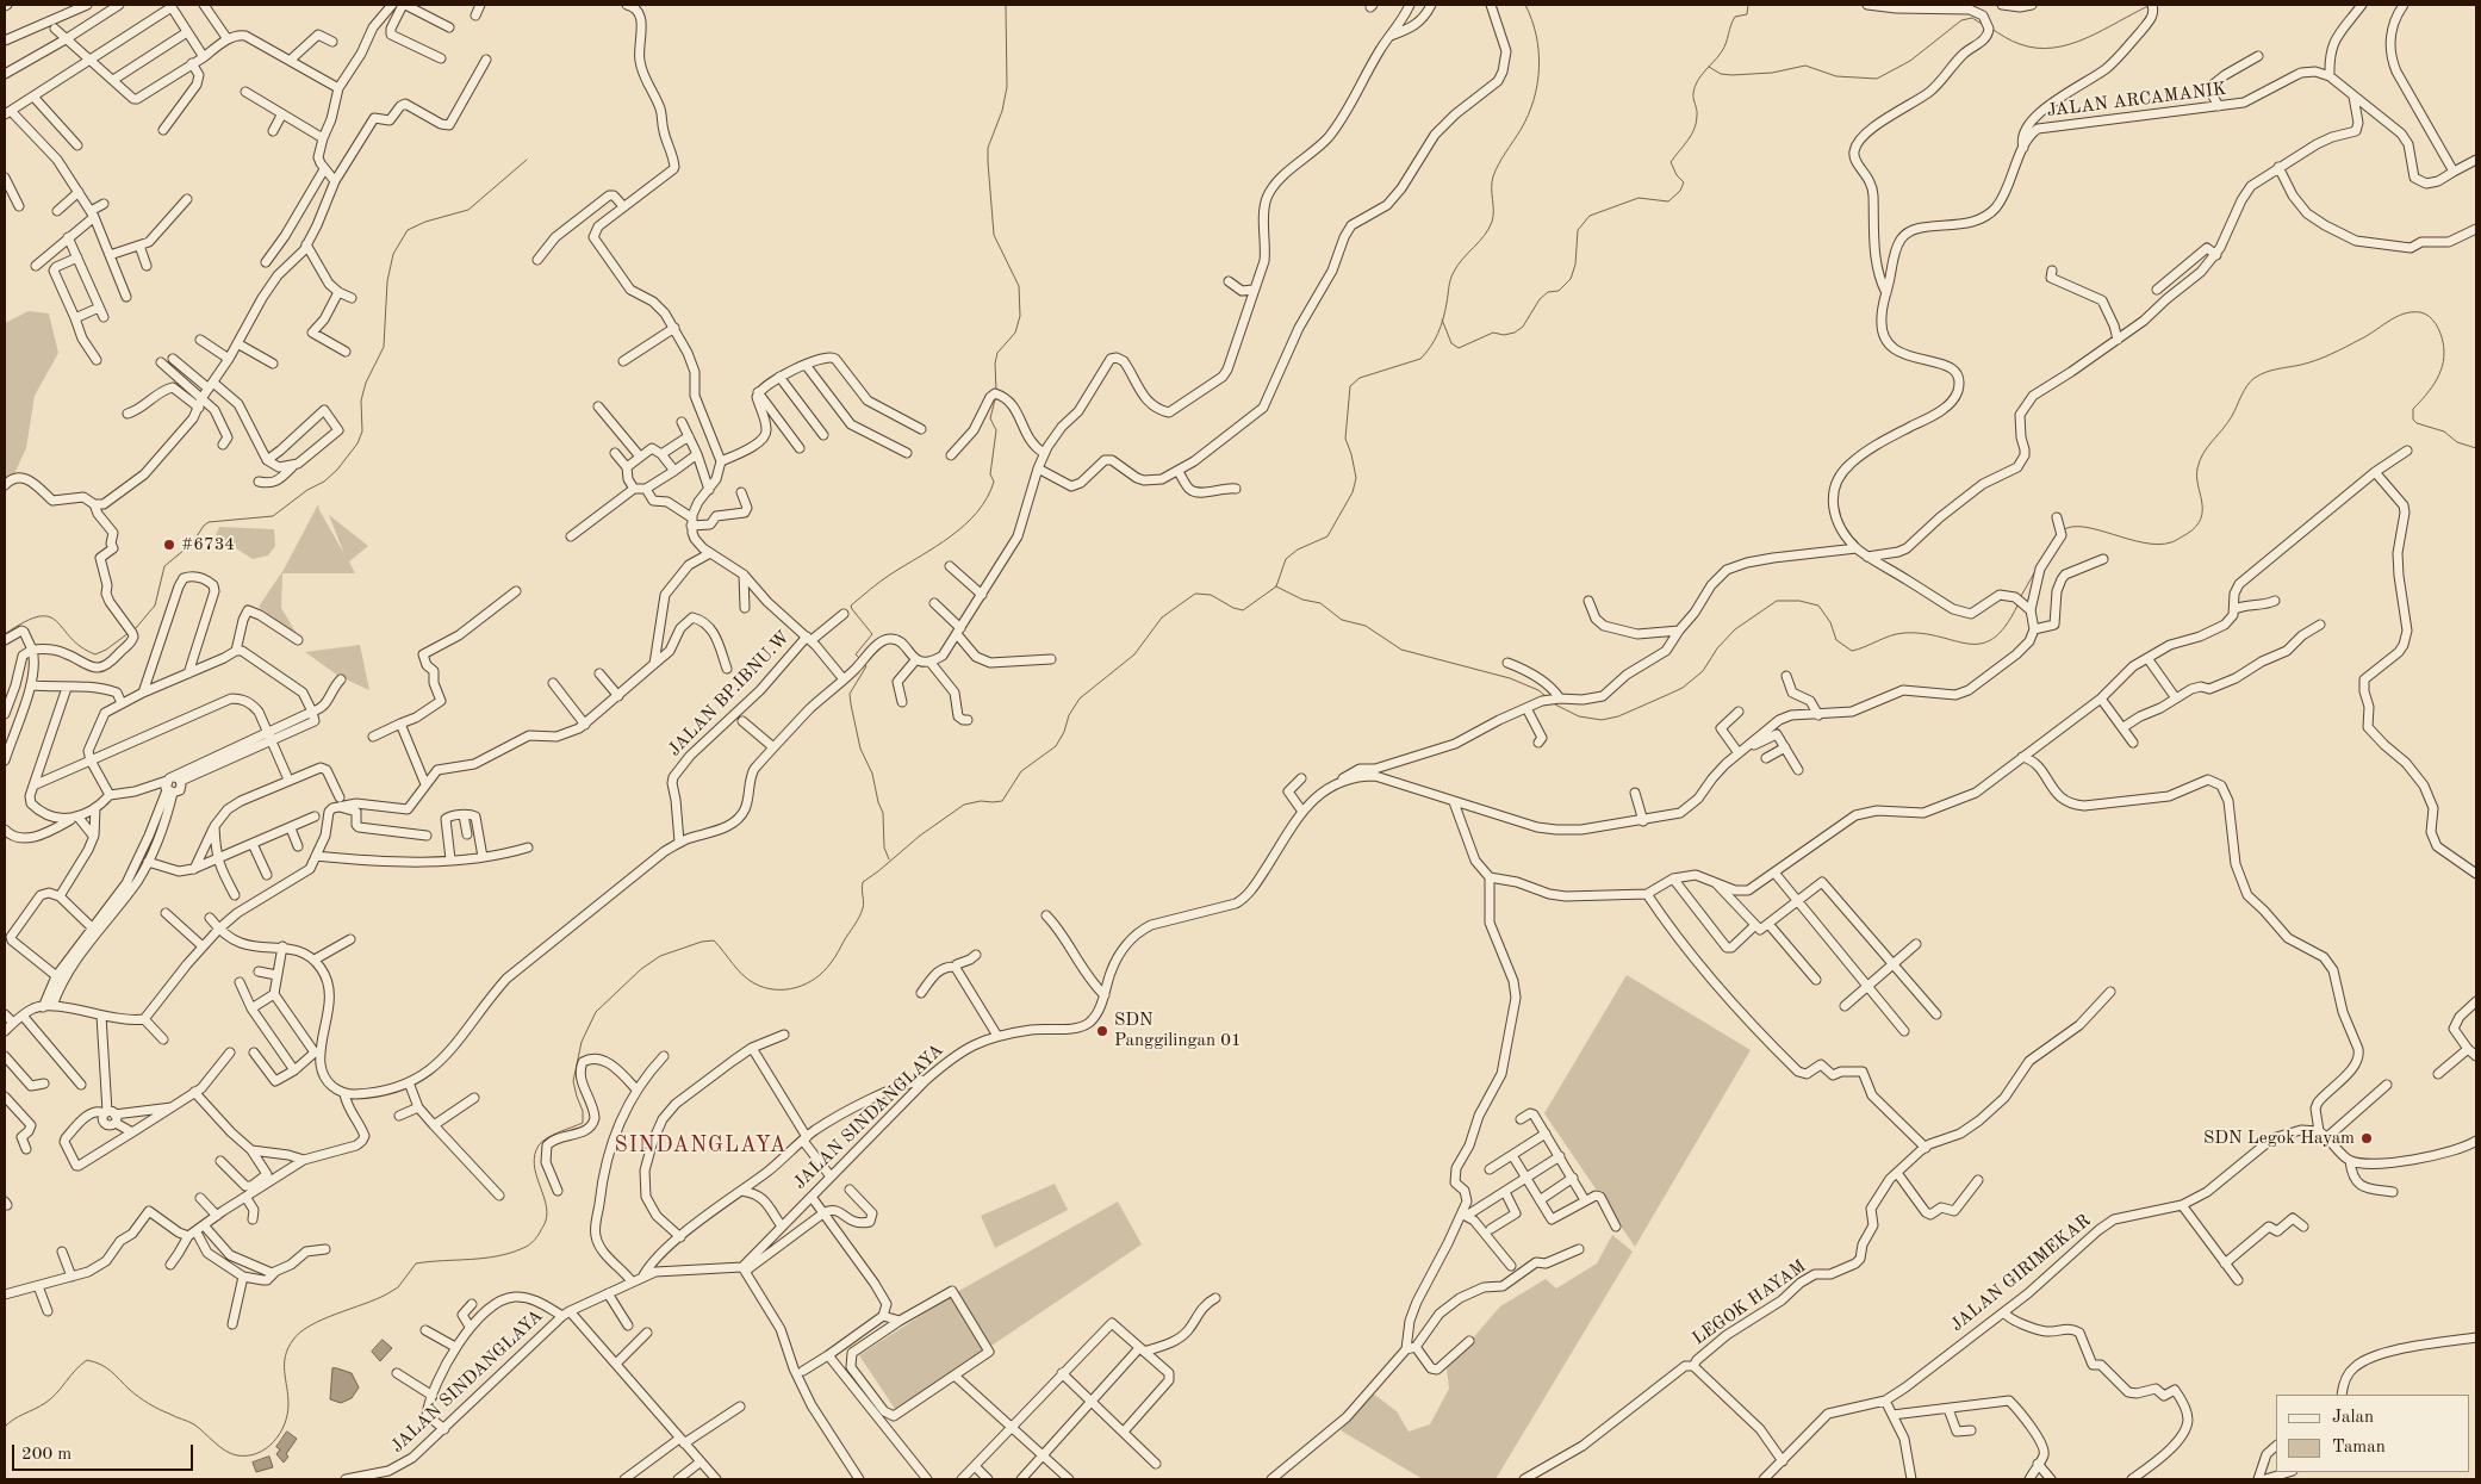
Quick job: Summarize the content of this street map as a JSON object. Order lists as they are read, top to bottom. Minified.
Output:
{"streets":{"street":["JALAN ARCAMANIK","JALAN BP.IBNU.W","JALAN SINDANGLAYA","JALAN GIRIMEKAR","LEGOK HAYAM"]},"districts":["SINDANGLAYA"],"places":["#6734","SDN Panggilingan 01","SDN Legok Hayam"],"legend":["Jalan","Taman"],"scale_bar":"200 m"}
